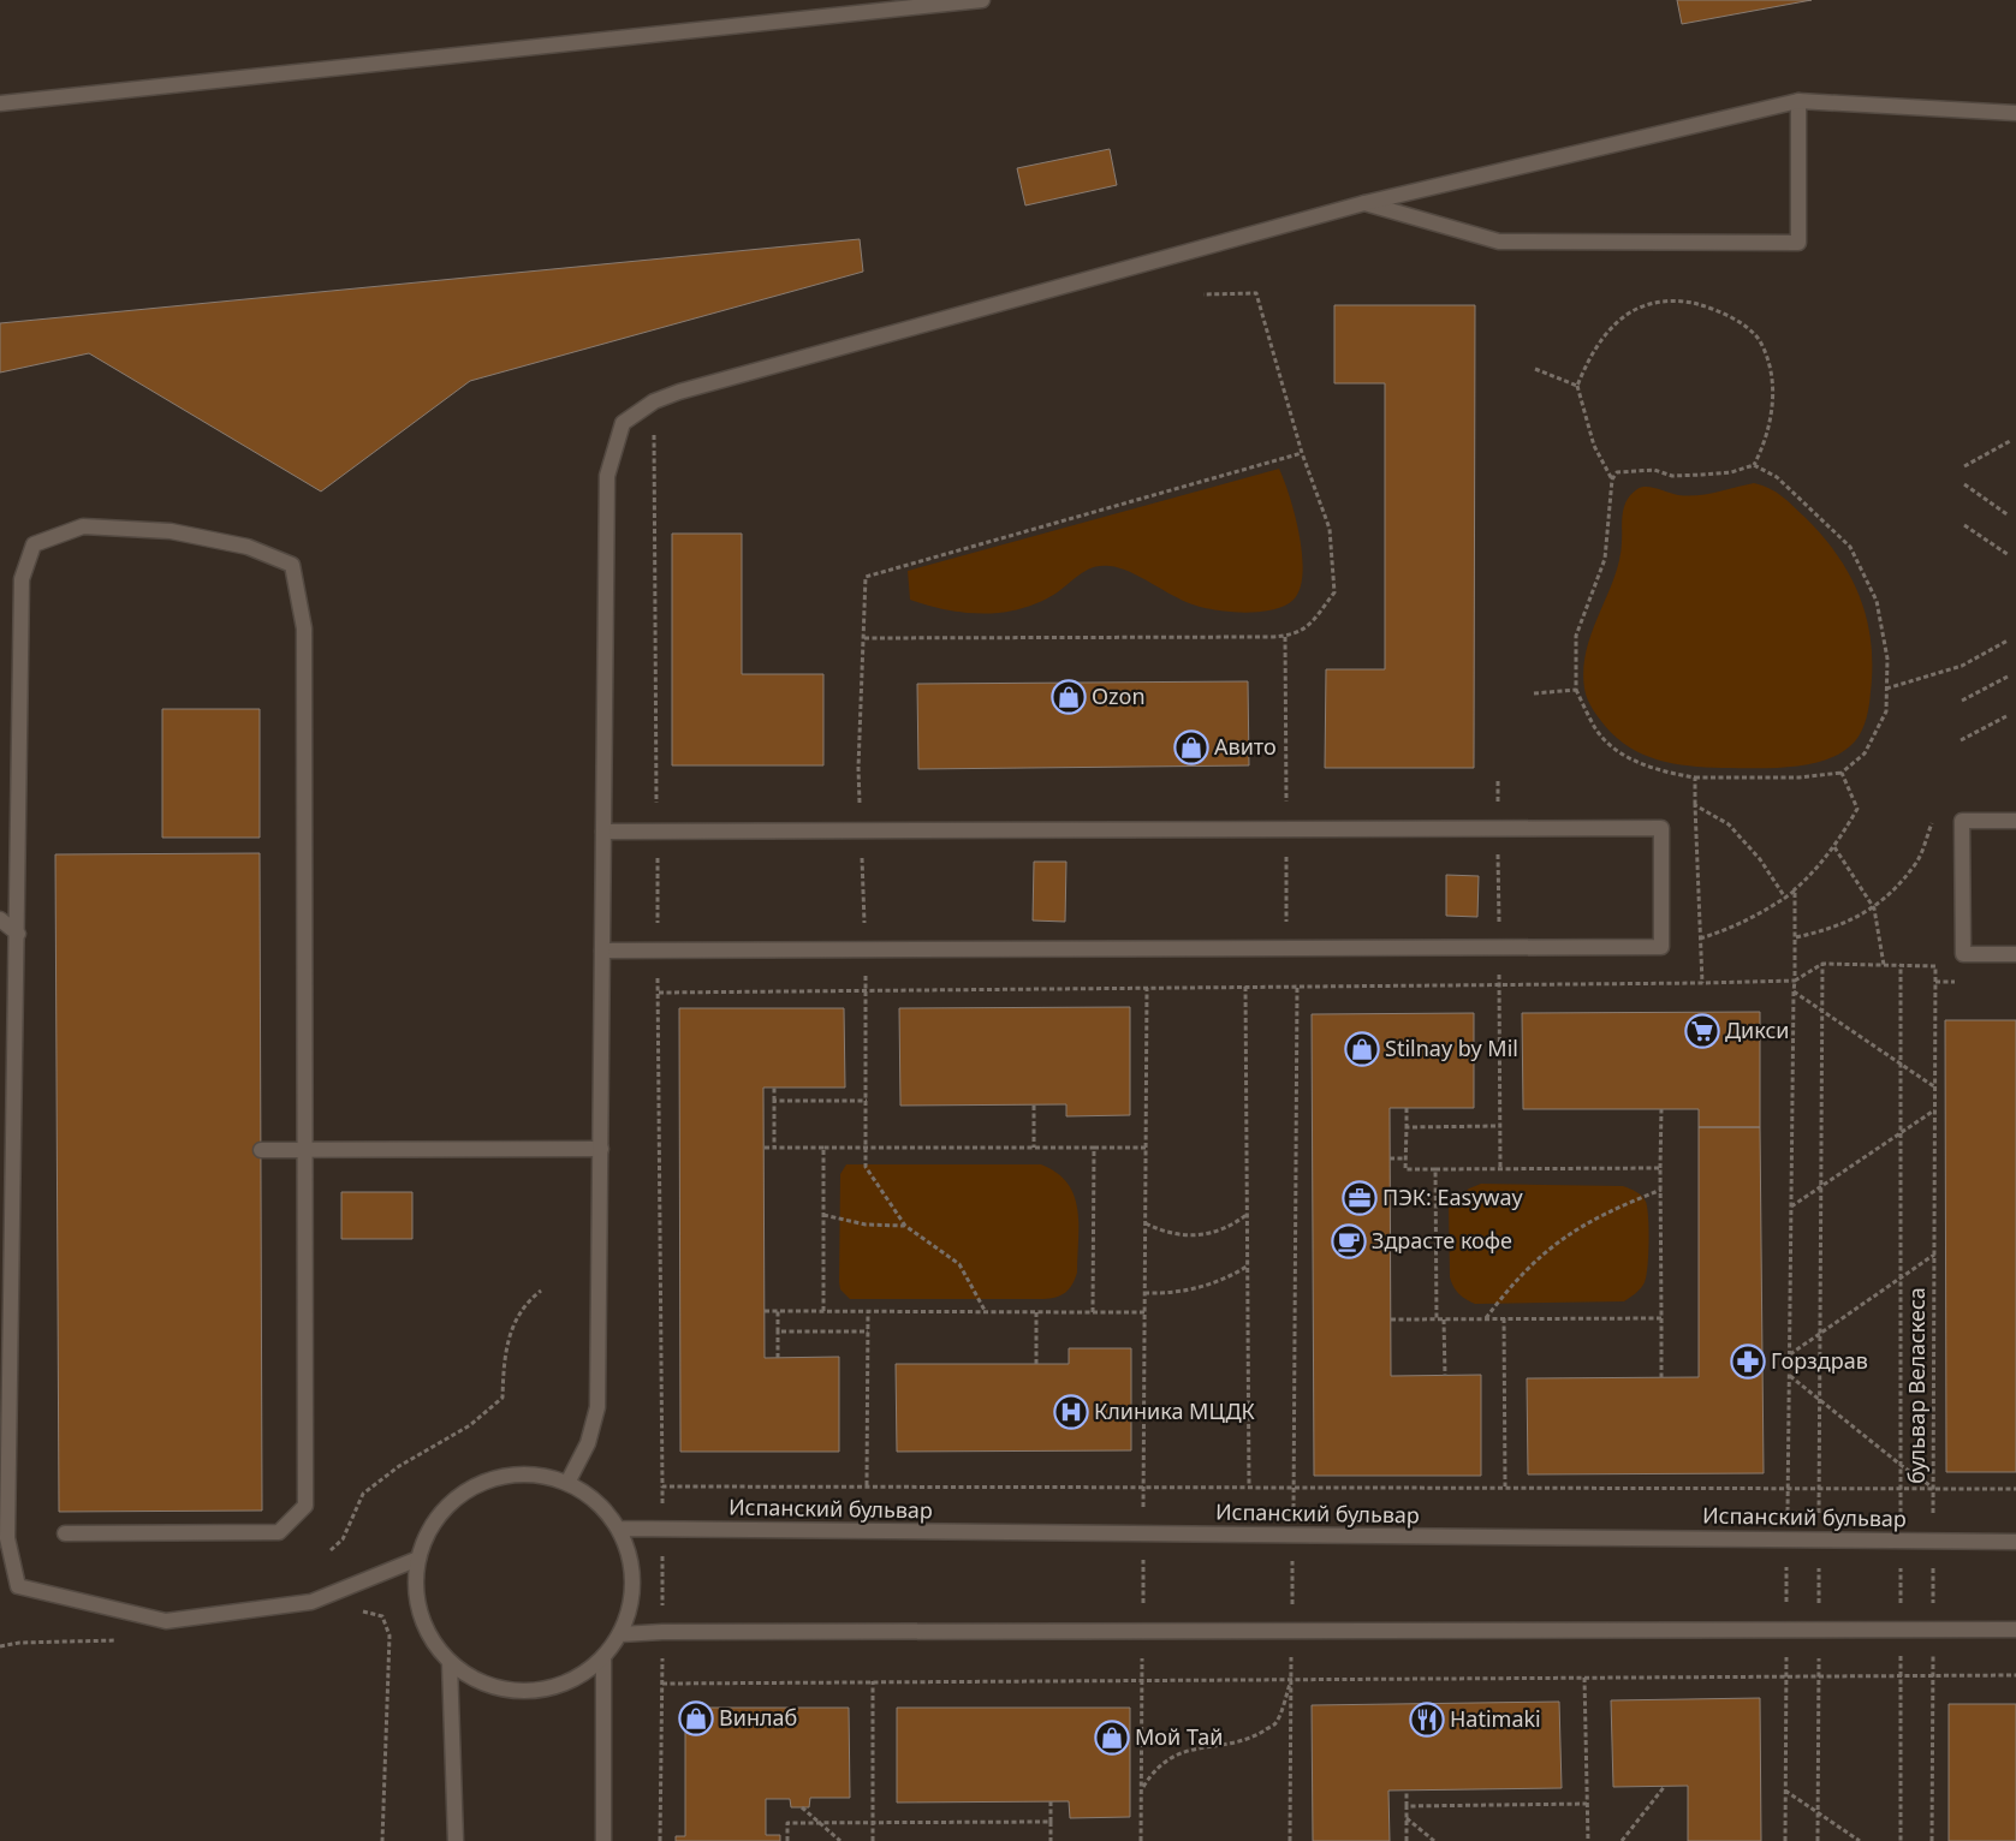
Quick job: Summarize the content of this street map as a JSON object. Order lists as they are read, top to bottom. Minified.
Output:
{"streets":{"street":["Испанский бульвар"],"path":["бульвар Веласкеса"]},"crossings":[["бульвар Веласкеса","Испанский бульвар"]],"places":{"shop":["Ozon","Авито","Stilnay by Mil","Винлаб","Мой Тай"],"supermarket":["Дикси"],"office":["ПЭК: Easyway"],"cafe":["Здрасте кофе"],"pharmacy":["Горздрав"],"hospital":["Клиника МЦДК"],"restaurant":["Hatimaki"]}}
